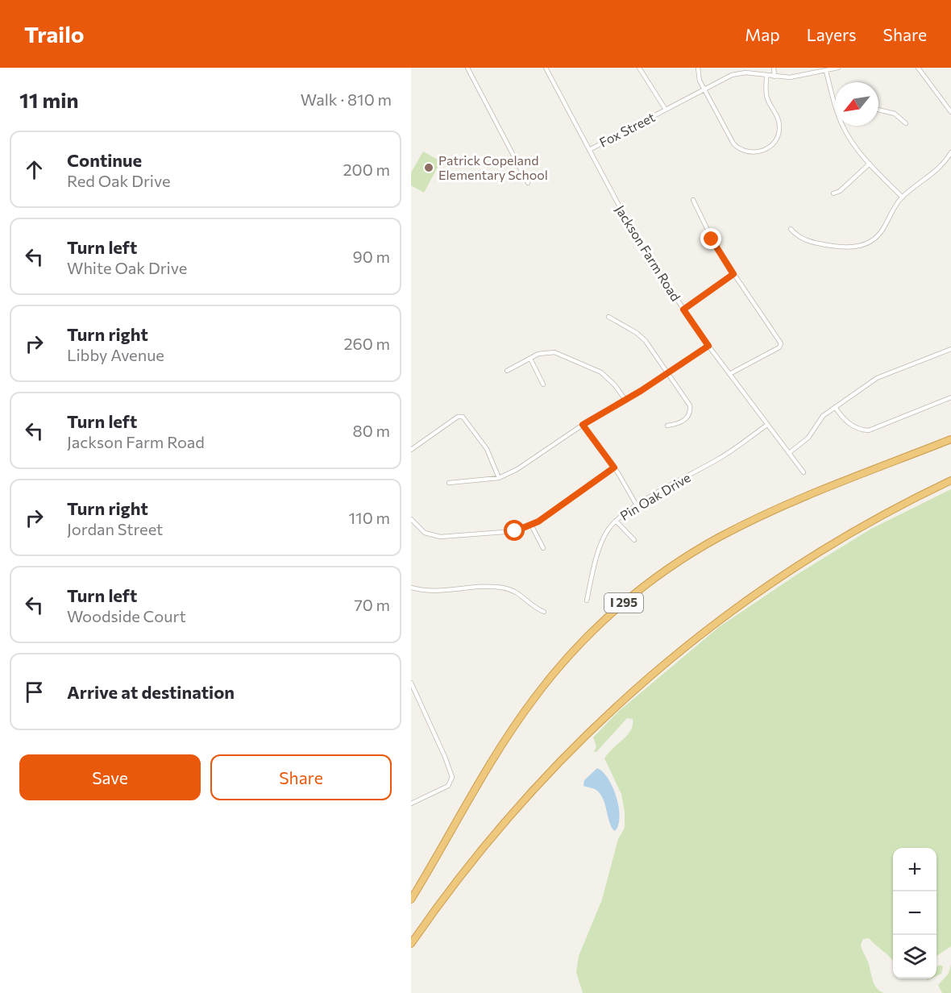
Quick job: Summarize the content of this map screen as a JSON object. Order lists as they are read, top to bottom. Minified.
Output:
{"streets":{"highway":["I 295"],"street":["Fox Street","Jackson Farm Road","Pin Oak Drive"]},"crossings":[["Fox Street","Jackson Farm Road"],["Jackson Farm Road","Pin Oak Drive"]],"places":["Patrick Copeland Elementary School"],"north":"bottom left","page":{"header":"Trailo","nav":["Map","Layers","Share"],"heading":["11 min","Walk · 810 m"],"list":[["Continue","Red Oak Drive","200 m"],["Turn left","White Oak Drive","90 m"],["Turn right","Libby Avenue","260 m"],["Turn left","Jackson Farm Road","80 m"],["Turn right","Jordan Street","110 m"],["Turn left","Woodside Court","70 m"],"Arrive at destination"],"buttons":["Save","Share"],"map_buttons":["+","−"]}}
